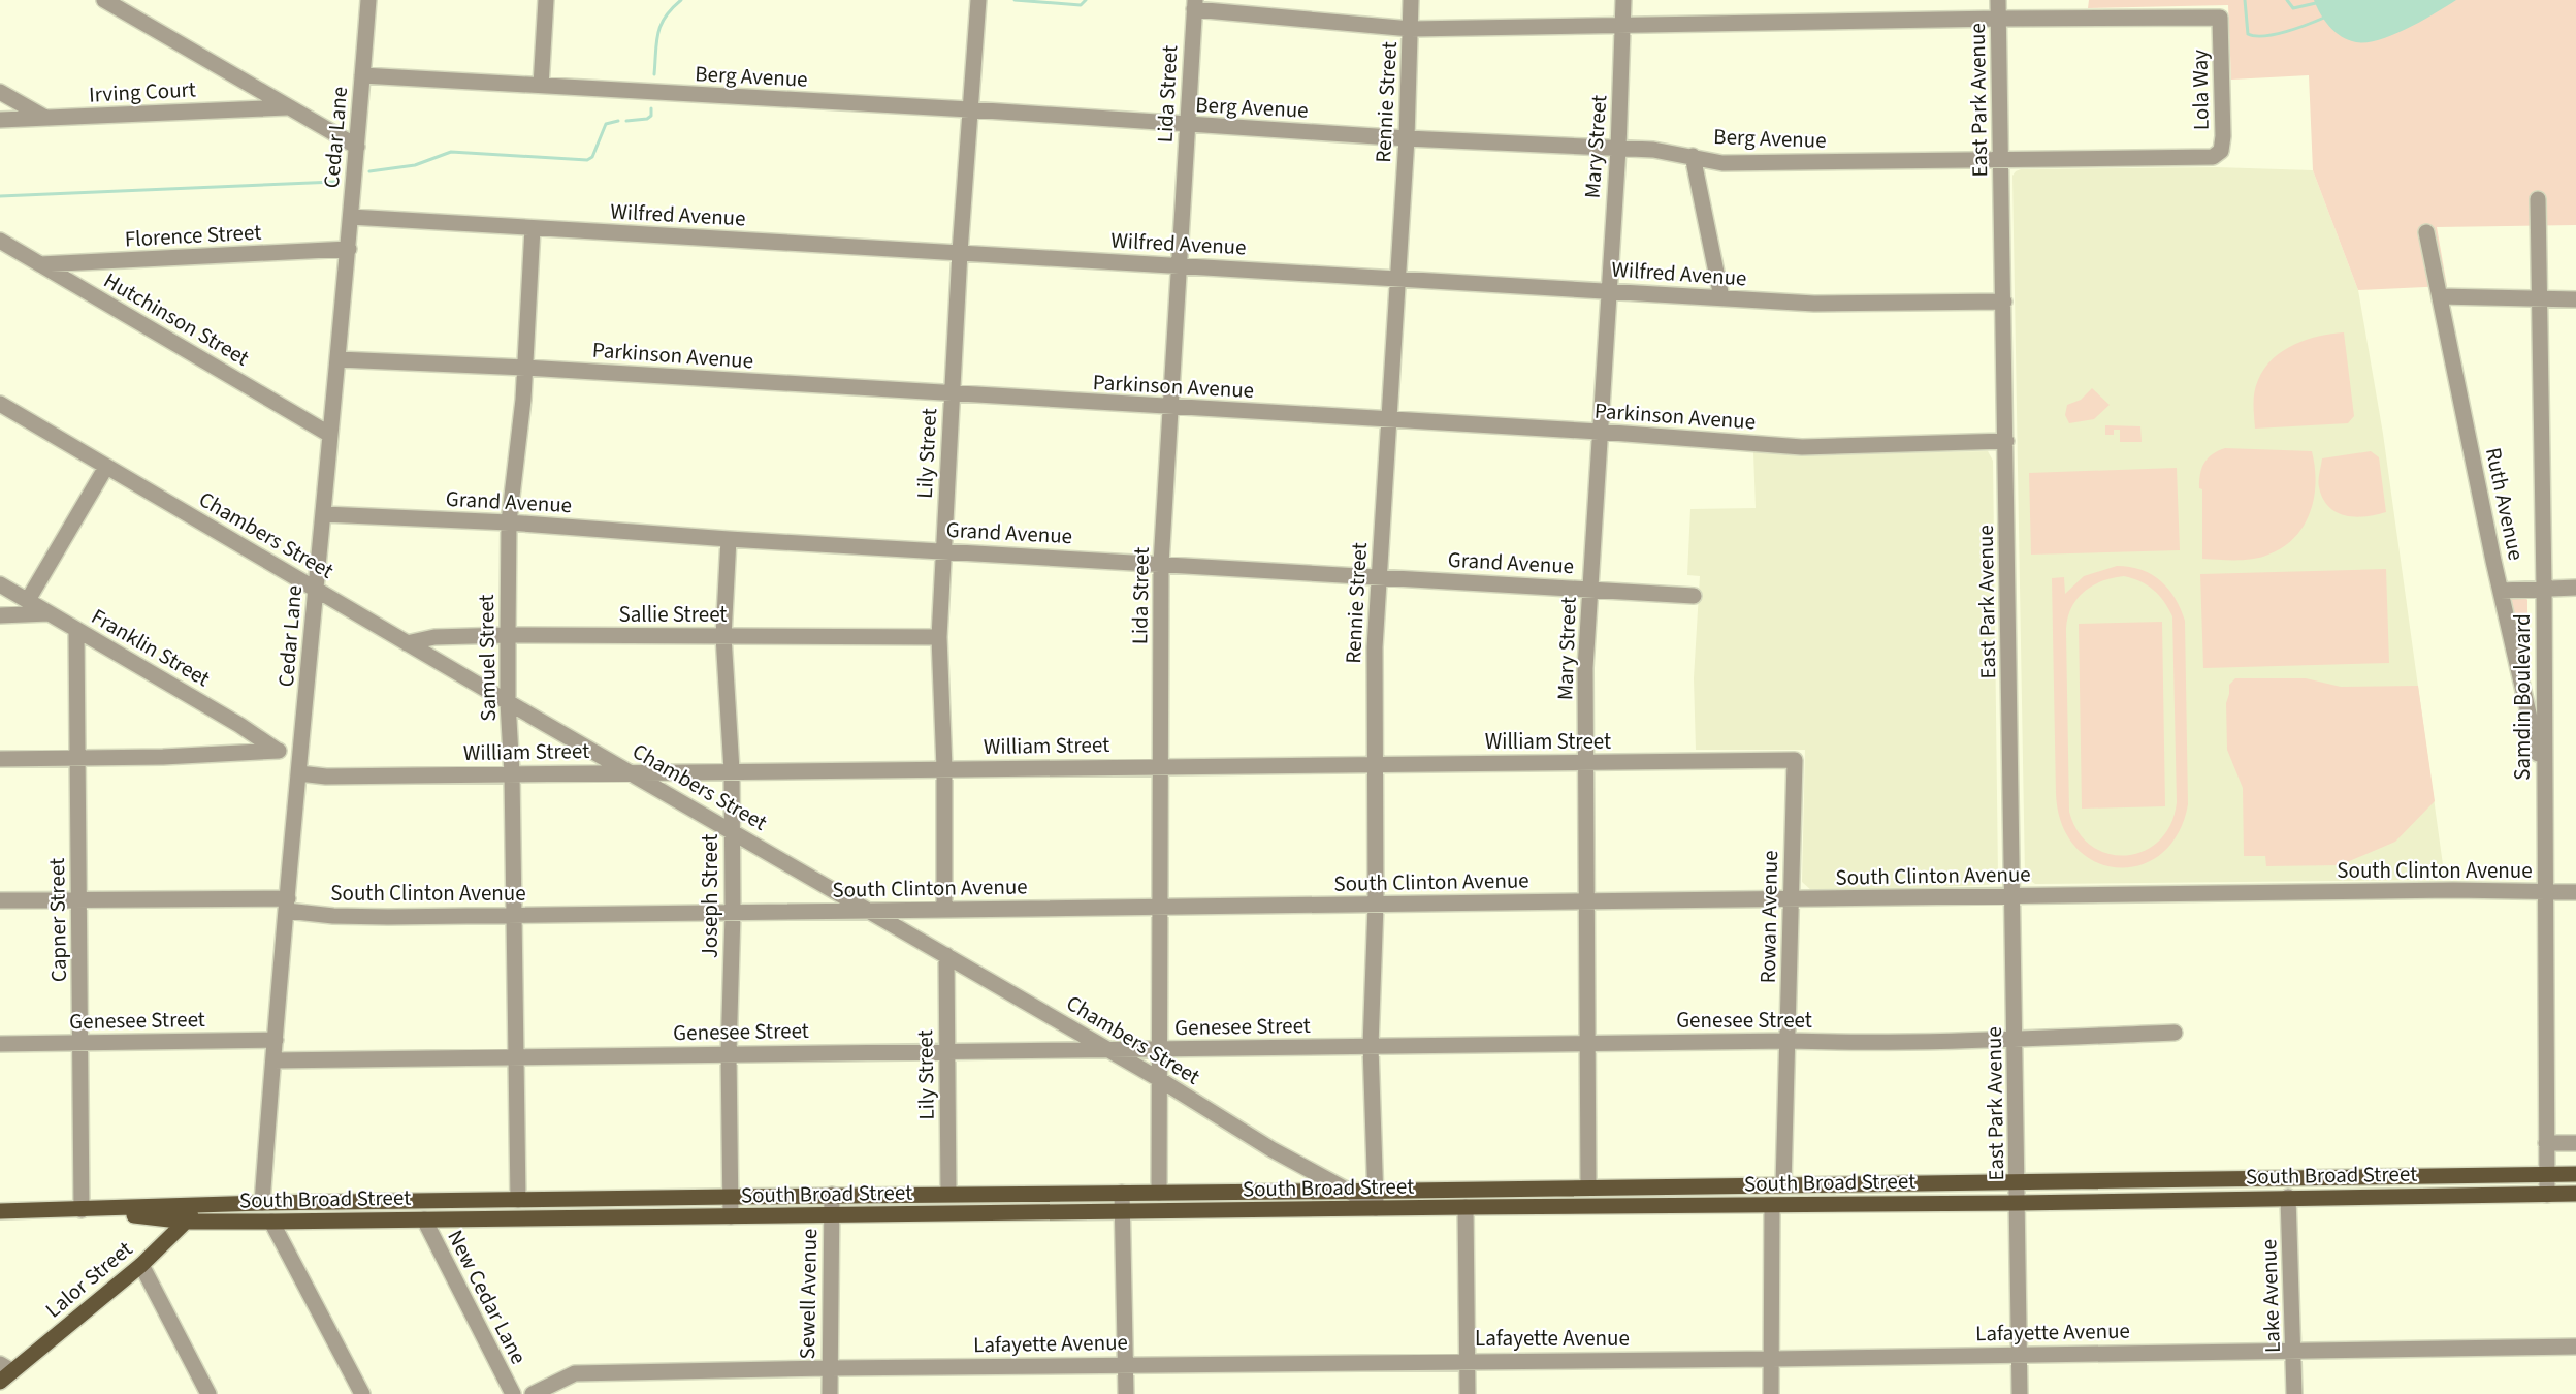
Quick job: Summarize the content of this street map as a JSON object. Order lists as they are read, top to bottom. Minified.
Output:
{"streets":{"main road":["South Broad Street","Lalor Street"],"street":["Berg Avenue","Lola Way","Irving Court","Lida Street","East Park Avenue","Rennie Street","Cedar Lane","Mary Street","Wilfred Avenue","Florence Street","Hutchinson Street","Parkinson Avenue","Lily Street","Grand Avenue","Ruth Avenue","Chambers Street","Sallie Street","Franklin Street","Samuel Street","Samdin Boulevard","William Street","South Clinton Avenue","Joseph Street","Rowan Avenue","Capner Street","Genesee Street","Sewell Avenue","Lake Avenue","New Cedar Lane","Lafayette Avenue"]},"crossings":[["Berg Avenue","Lola Way"],["Berg Avenue","Lida Street"],["Berg Avenue","East Park Avenue"],["Berg Avenue","Rennie Street"],["Berg Avenue","Cedar Lane"],["Berg Avenue","Mary Street"],["Berg Avenue","Lily Street"],["Lola Way","East Park Avenue"],["Lida Street","Wilfred Avenue"],["Lida Street","Parkinson Avenue"],["Lida Street","Grand Avenue"],["Lida Street","Chambers Street"],["Lida Street","William Street"],["Lida Street","South Clinton Avenue"],["Lida Street","Genesee Street"],["Lida Street","South Broad Street"],["East Park Avenue","Wilfred Avenue"],["East Park Avenue","Parkinson Avenue"],["East Park Avenue","South Clinton Avenue"],["East Park Avenue","Genesee Street"],["East Park Avenue","South Broad Street"],["East Park Avenue","Lafayette Avenue"],["Rennie Street","Wilfred Avenue"],["Rennie Street","Parkinson Avenue"],["Rennie Street","Grand Avenue"],["Rennie Street","Chambers Street"],["Rennie Street","William Street"],["Rennie Street","South Clinton Avenue"],["Rennie Street","Genesee Street"],["Rennie Street","South Broad Street"],["Cedar Lane","Wilfred Avenue"],["Cedar Lane","Florence Street"],["Cedar Lane","Hutchinson Street"],["Cedar Lane","Parkinson Avenue"],["Cedar Lane","Grand Avenue"],["Cedar Lane","Chambers Street"],["Cedar Lane","William Street"],["Cedar Lane","South Clinton Avenue"],["Cedar Lane","Genesee Street"],["Cedar Lane","South Broad Street"],["Mary Street","Wilfred Avenue"],["Mary Street","Parkinson Avenue"],["Mary Street","Grand Avenue"],["Mary Street","William Street"],["Mary Street","South Clinton Avenue"],["Mary Street","Genesee Street"],["Mary Street","South Broad Street"],["Wilfred Avenue","Lily Street"],["Wilfred Avenue","Samuel Street"],["Florence Street","Hutchinson Street"],["Parkinson Avenue","Lily Street"],["Parkinson Avenue","Samuel Street"],["Lily Street","Grand Avenue"],["Lily Street","Chambers Street"],["Lily Street","Sallie Street"],["Lily Street","William Street"],["Lily Street","South Clinton Avenue"],["Lily Street","Genesee Street"],["Lily Street","South Broad Street"],["Grand Avenue","Samuel Street"],["Grand Avenue","Joseph Street"],["Ruth Avenue","Samdin Boulevard"],["Chambers Street","Sallie Street"],["Chambers Street","Samuel Street"],["Chambers Street","William Street"],["Chambers Street","South Clinton Avenue"],["Chambers Street","Joseph Street"],["Chambers Street","Genesee Street"],["Chambers Street","South Broad Street"],["Sallie Street","Samuel Street"],["Sallie Street","Joseph Street"],["Franklin Street","Capner Street"],["Samuel Street","William Street"],["Samuel Street","South Clinton Avenue"],["Samuel Street","Genesee Street"],["Samuel Street","South Broad Street"],["Samdin Boulevard","South Clinton Avenue"],["Samdin Boulevard","South Broad Street"],["William Street","Joseph Street"],["William Street","Rowan Avenue"],["South Clinton Avenue","Joseph Street"],["South Clinton Avenue","Rowan Avenue"],["South Clinton Avenue","Capner Street"],["Joseph Street","Genesee Street"],["Joseph Street","South Broad Street"],["Rowan Avenue","Genesee Street"],["Rowan Avenue","South Broad Street"],["Capner Street","Genesee Street"],["Capner Street","South Broad Street"],["South Broad Street","Lalor Street"],["South Broad Street","Sewell Avenue"],["South Broad Street","Lake Avenue"],["South Broad Street","New Cedar Lane"],["Sewell Avenue","Lafayette Avenue"],["Lake Avenue","Lafayette Avenue"]]}
